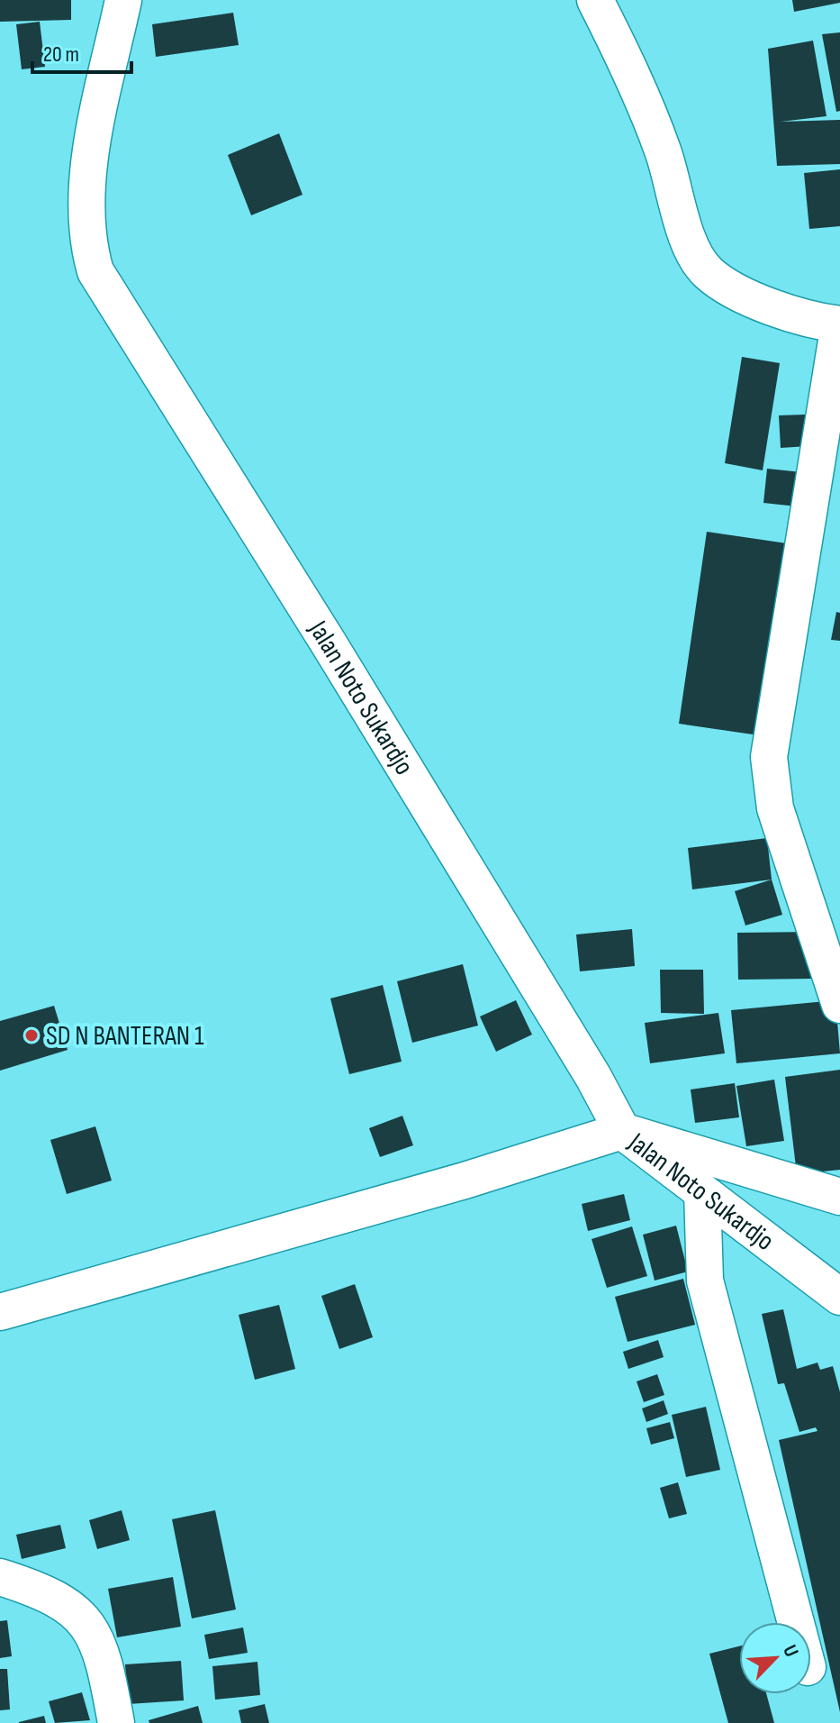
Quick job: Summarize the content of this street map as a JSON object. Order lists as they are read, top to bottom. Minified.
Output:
{"streets":{"street":["Jalan Noto Sukardjo"]},"places":["SD N BANTERAN 1"],"scale_bar":"20 m","north":"top right"}
